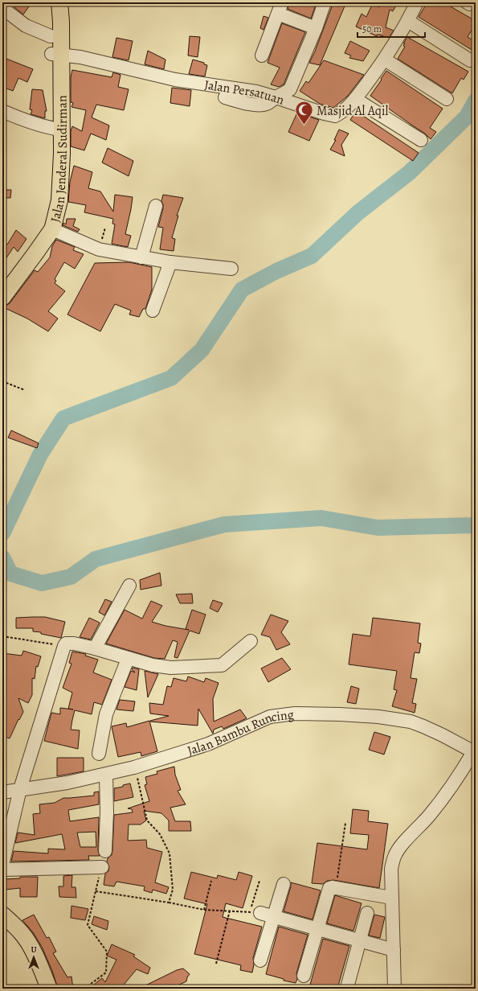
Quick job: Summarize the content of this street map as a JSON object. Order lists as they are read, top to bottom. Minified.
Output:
{"streets":{"main road":["Jalan Jenderal Sudirman"],"street":["Jalan Persatuan","Jalan Bambu Runcing"]},"crossings":[["Jalan Persatuan","Jalan Jenderal Sudirman"]],"places":{"mosque":["Masjid Al Aqil"]},"scale_bar":"50 m","north":"top"}
